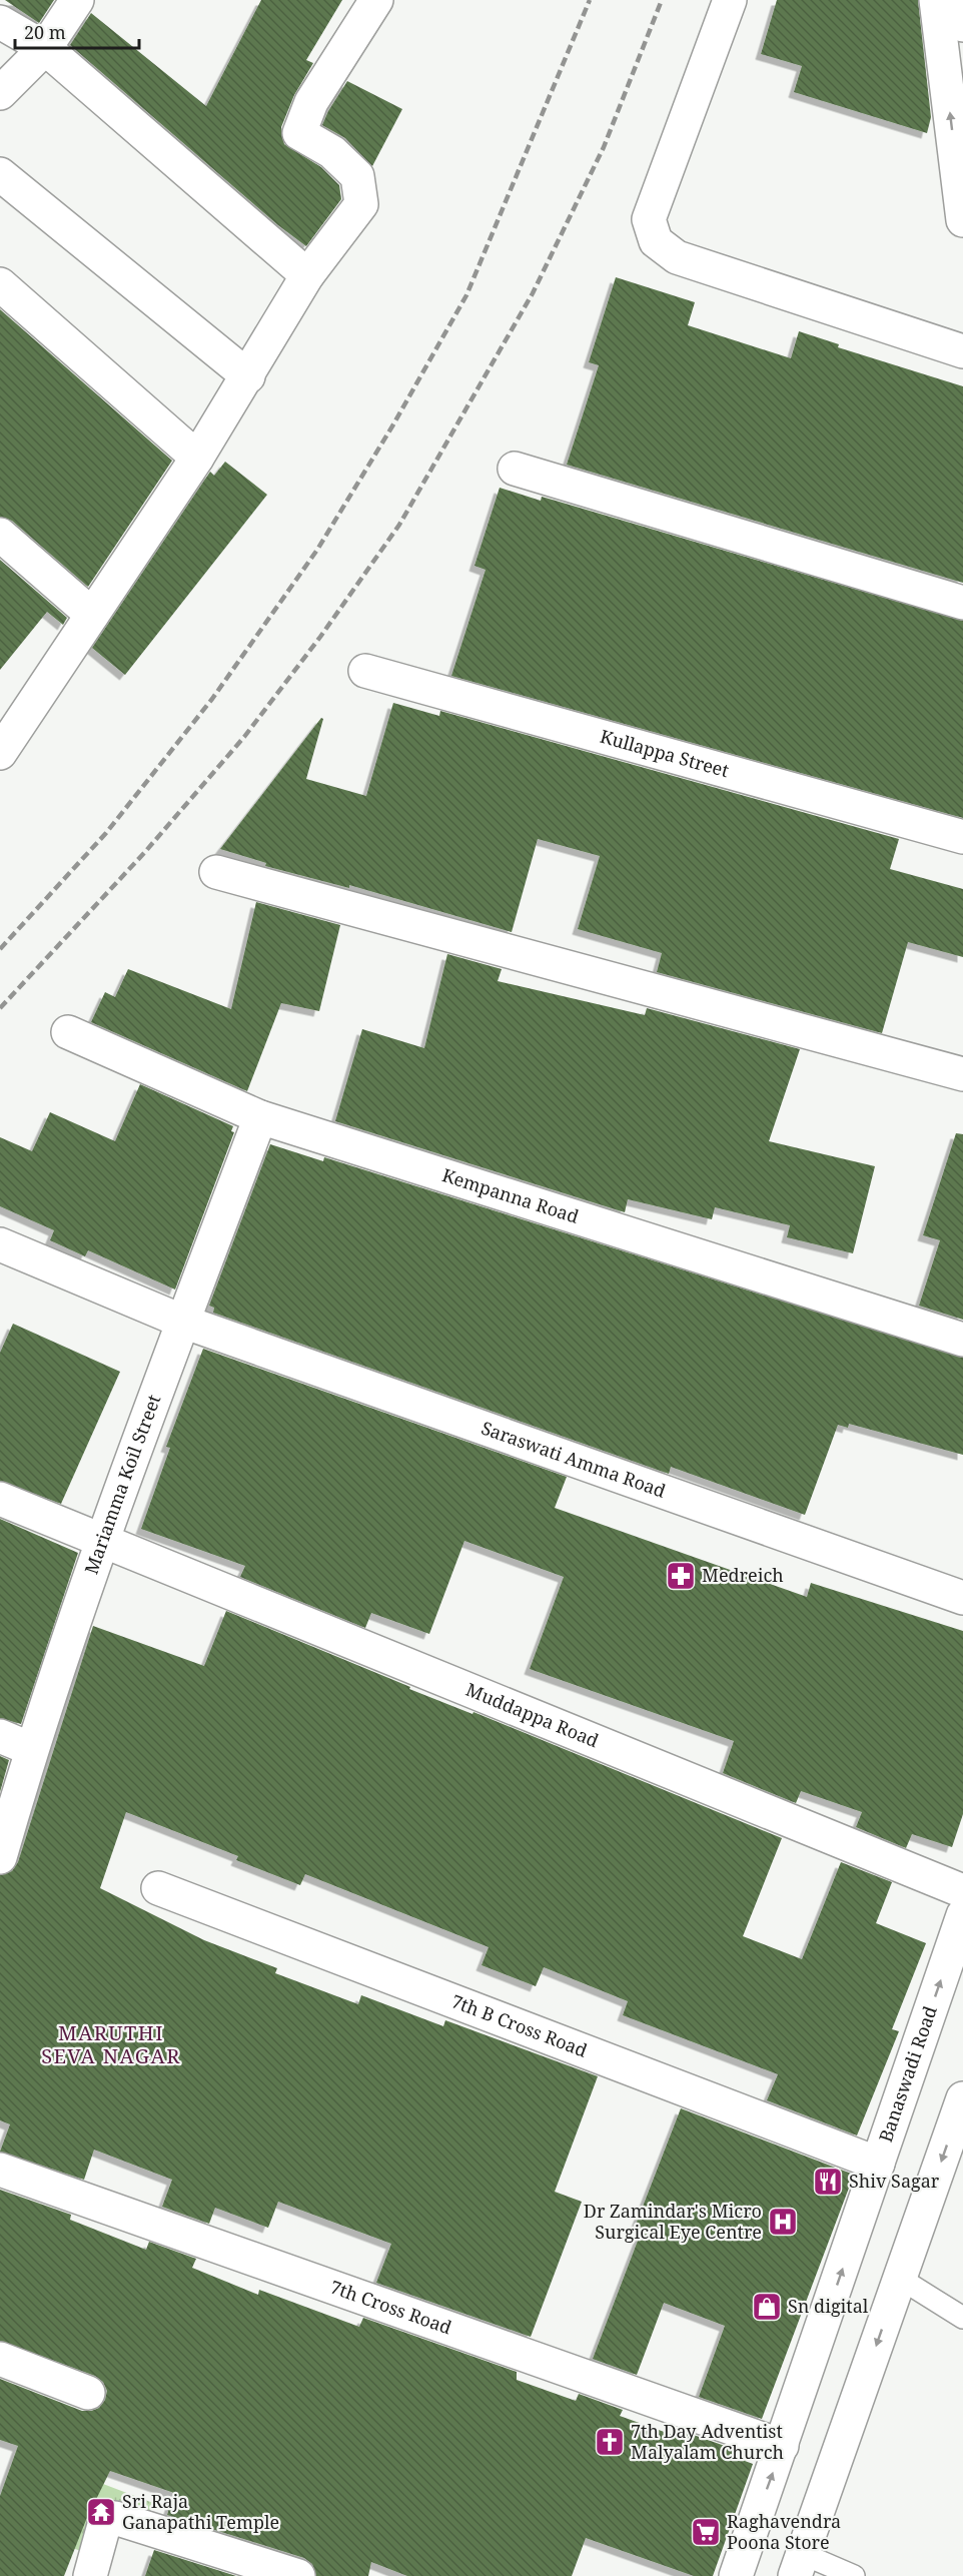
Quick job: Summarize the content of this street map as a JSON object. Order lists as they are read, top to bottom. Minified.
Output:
{"streets":{"street":["Kullappa Street","Kempanna Road","Saraswati Amma Road","Mariamma Koil Street","Muddappa Road","7th B Cross Road","Banaswadi Road","7th Cross Road"]},"crossings":[["Kempanna Road","Mariamma Koil Street"],["Saraswati Amma Road","Mariamma Koil Street"],["Mariamma Koil Street","Muddappa Road"],["7th B Cross Road","Banaswadi Road"],["Banaswadi Road","7th Cross Road"]],"districts":["MARUTHI SEVA NAGAR"],"places":{"pharmacy":["Medreich"],"restaurant":["Shiv Sagar"],"hospital":["Dr Zamindar's Micro Surgical Eye Centre"],"shop":["Sn digital"],"church":["7th Day Adventist Malyalam Church"],"temple":["Sri Raja Ganapathi Temple"],"supermarket":["Raghavendra Poona Store"]},"scale_bar":"20 m"}
